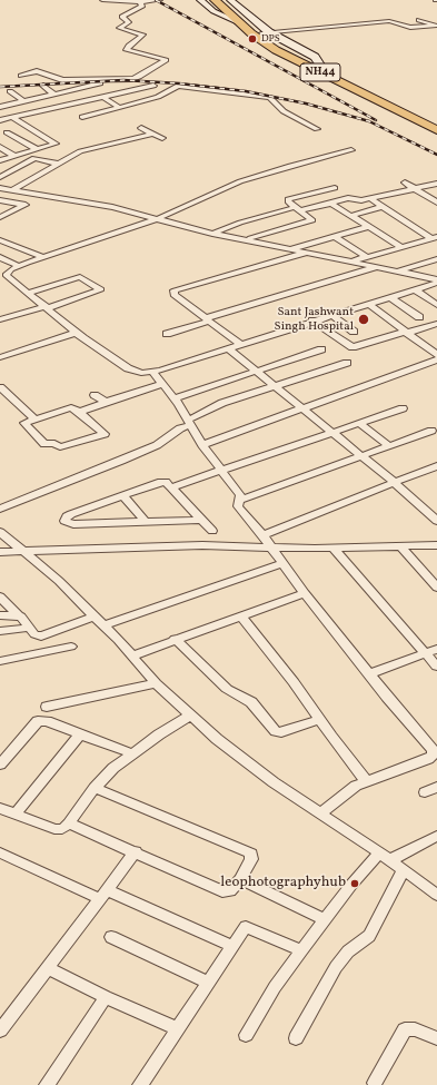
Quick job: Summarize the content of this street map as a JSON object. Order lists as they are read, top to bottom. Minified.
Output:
{"streets":{"highway":["NH44"]},"places":["DPS","Sant Jashwant Singh Hospital","leophotographyhub"]}
